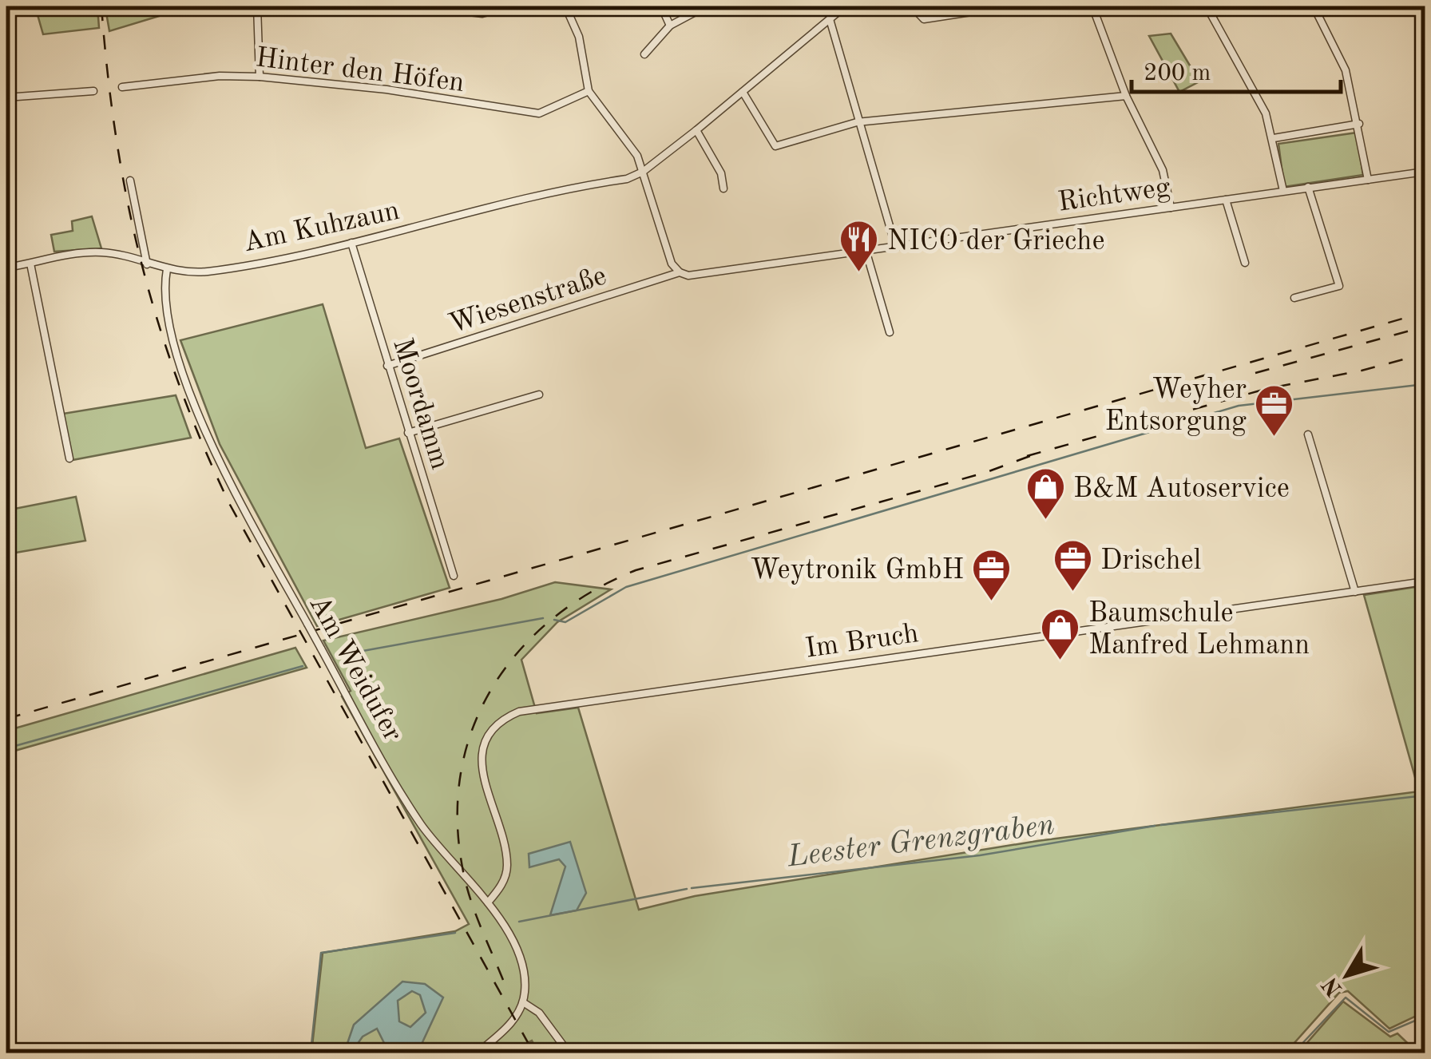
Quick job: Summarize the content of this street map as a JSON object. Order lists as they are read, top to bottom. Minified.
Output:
{"streets":{"street":["Hinter den Höfen","Richtweg","Am Kuhzaun","Wiesenstraße","Moordamm","Im Bruch","Am Weidufer"]},"crossings":[["Richtweg","Wiesenstraße"],["Am Kuhzaun","Moordamm"],["Am Kuhzaun","Am Weidufer"],["Wiesenstraße","Moordamm"],["Im Bruch","Am Weidufer"]],"water":["Leester Grenzgraben"],"places":{"restaurant":["NICO der Grieche"],"office":["Weyher Entsorgung","Drischel","Weytronik GmbH"],"shop":["B&M Autoservice","Baumschule Manfred Lehmann"]},"scale_bar":"200 m","north":"bottom left"}
